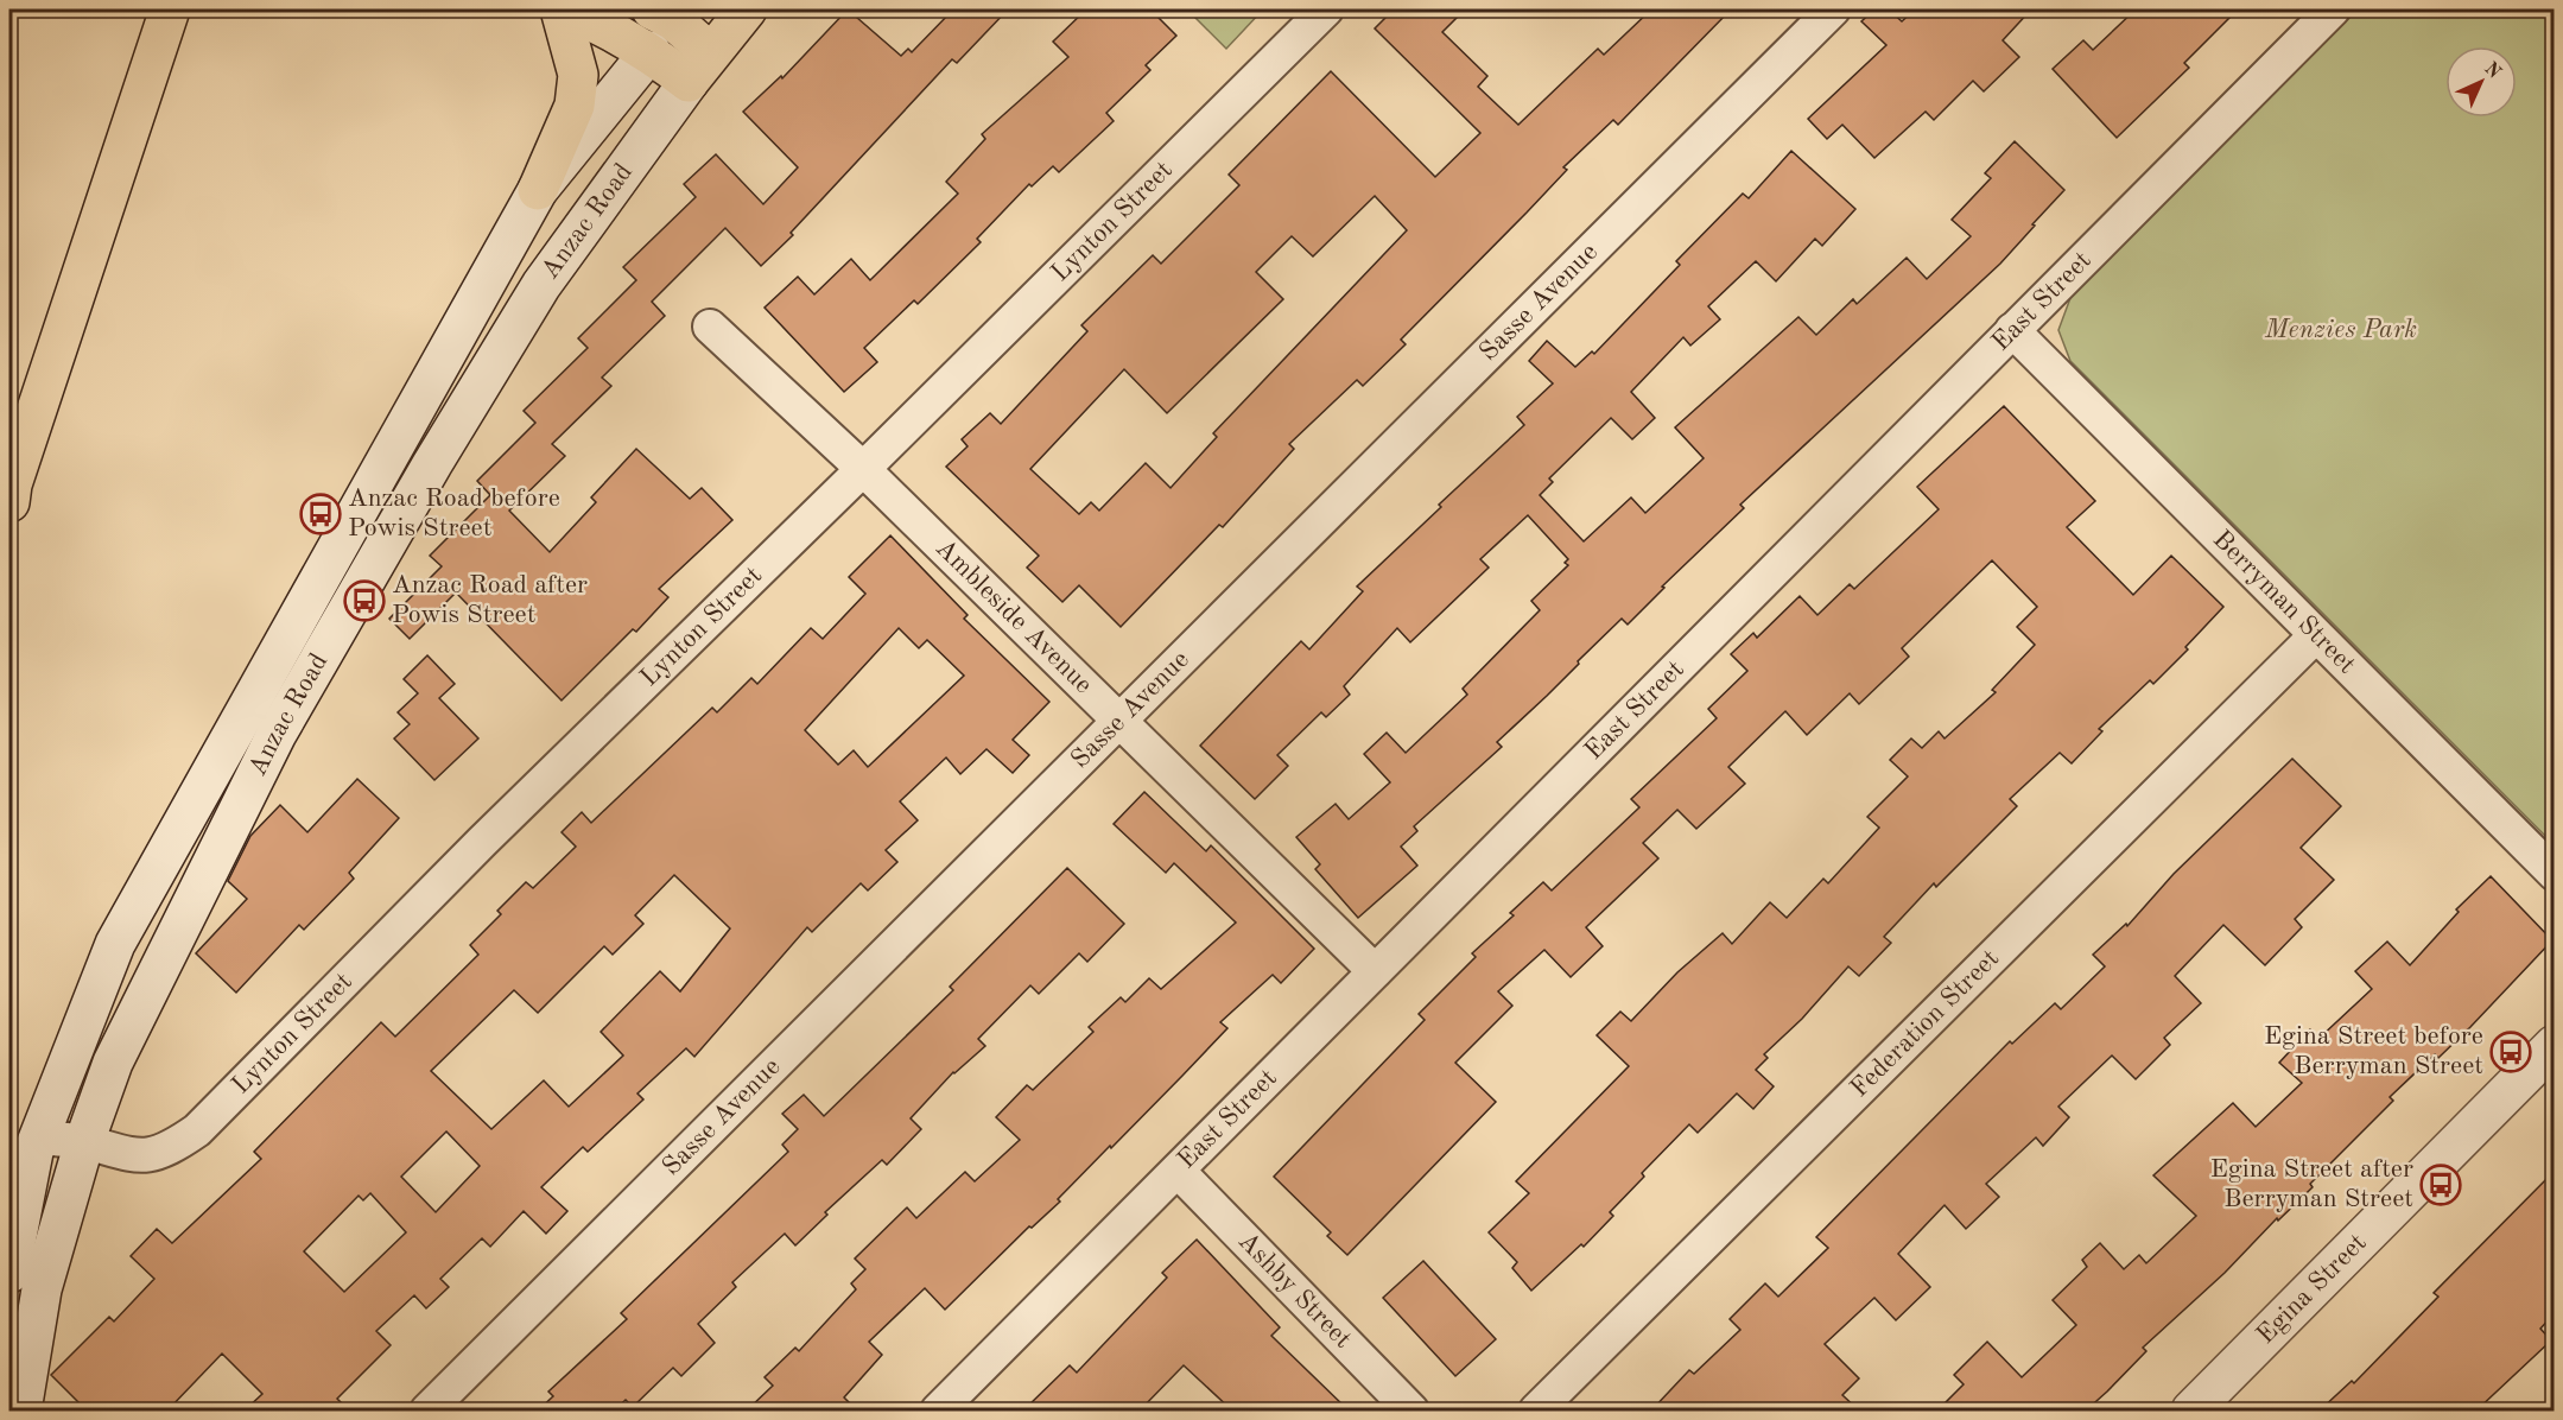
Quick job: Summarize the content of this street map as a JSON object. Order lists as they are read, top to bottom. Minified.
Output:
{"streets":{"main road":["Anzac Road","Egina Street"],"street":["Lynton Street","East Street","Sasse Avenue","Berryman Street","Ambleside Avenue","Federation Street","Ashby Street"]},"crossings":[["Anzac Road","Lynton Street"],["Lynton Street","Ambleside Avenue"],["East Street","Berryman Street"],["East Street","Ambleside Avenue"],["East Street","Ashby Street"],["Sasse Avenue","Ambleside Avenue"],["Berryman Street","Federation Street"]],"parks":["Menzies Park"],"places":{"bus stop":["Anzac Road before Powis Street","Anzac Road after Powis Street","Egina Street before Berryman Street","Egina Street after Berryman Street"]},"north":"top right"}
